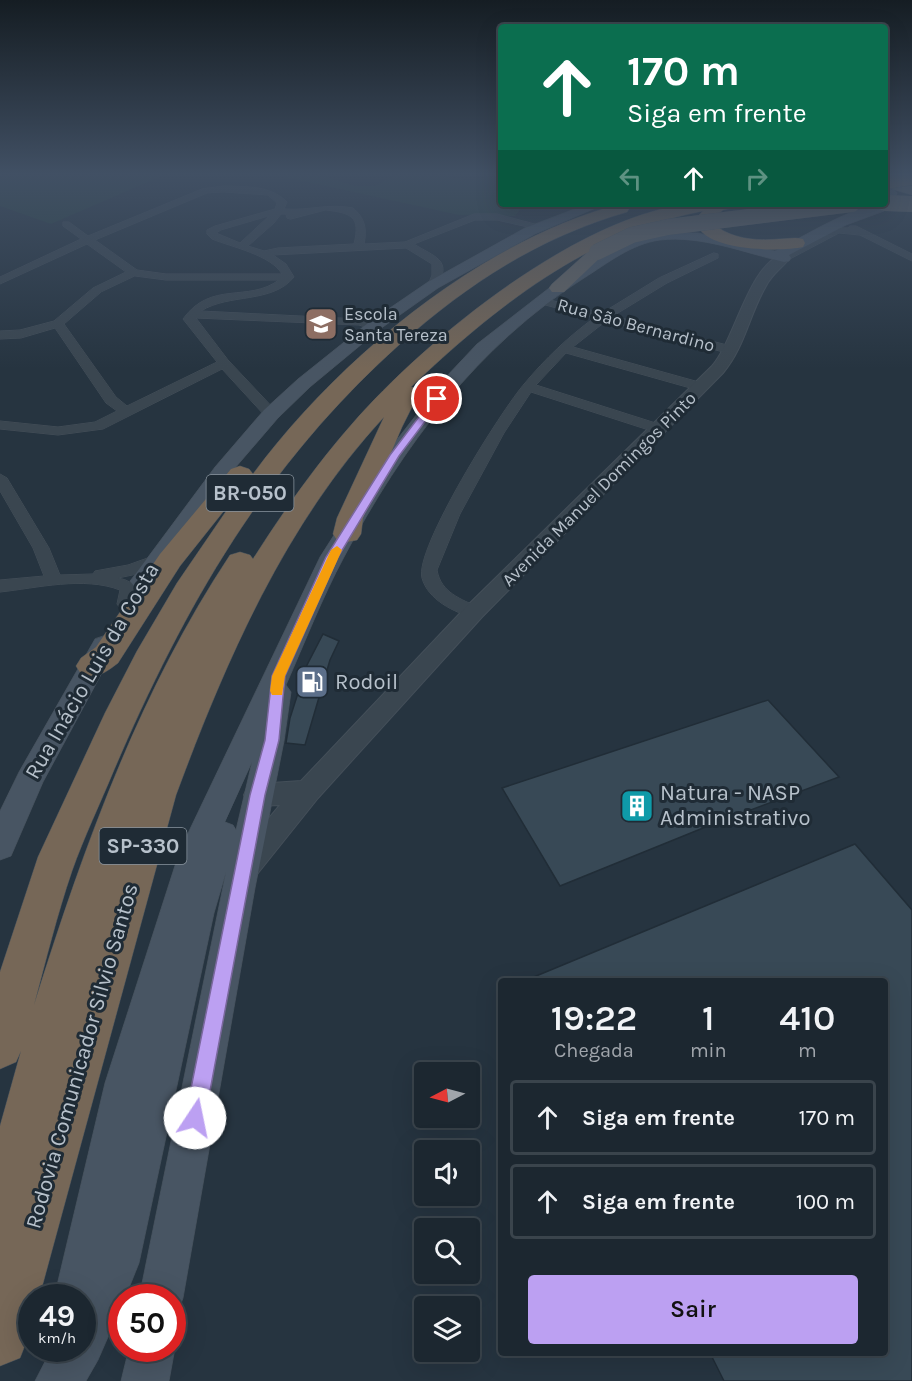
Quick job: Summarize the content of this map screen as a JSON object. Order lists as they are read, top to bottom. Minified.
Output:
{"streets":{"highway":["BR-050","SP-330","Rodovia Comunicador Silvio Santos"],"main road":["Rua Inácio Luis da Costa"],"street":["Rua São Bernardino","Avenida Manuel Domingos Pinto"]},"crossings":[["Rua São Bernardino","Avenida Manuel Domingos Pinto"],["BR-050","Rua Inácio Luis da Costa"],["BR-050","SP-330"]],"places":{"school or university":["Escola Santa Tereza"],"fuel station":["Rodoil"],"building":["Natura - NASP Administrativo"]},"north":"left","page":{"turn":["170 m","Siga em frente"],"eta":["19:22","Chegada","1","min","410","m"],"list":[{"name":"Siga em frente","value":"170 m"},{"name":"Siga em frente","value":"100 m"}],"buttons":"Sair","speed":"49 km/h","limit":"50"}}
